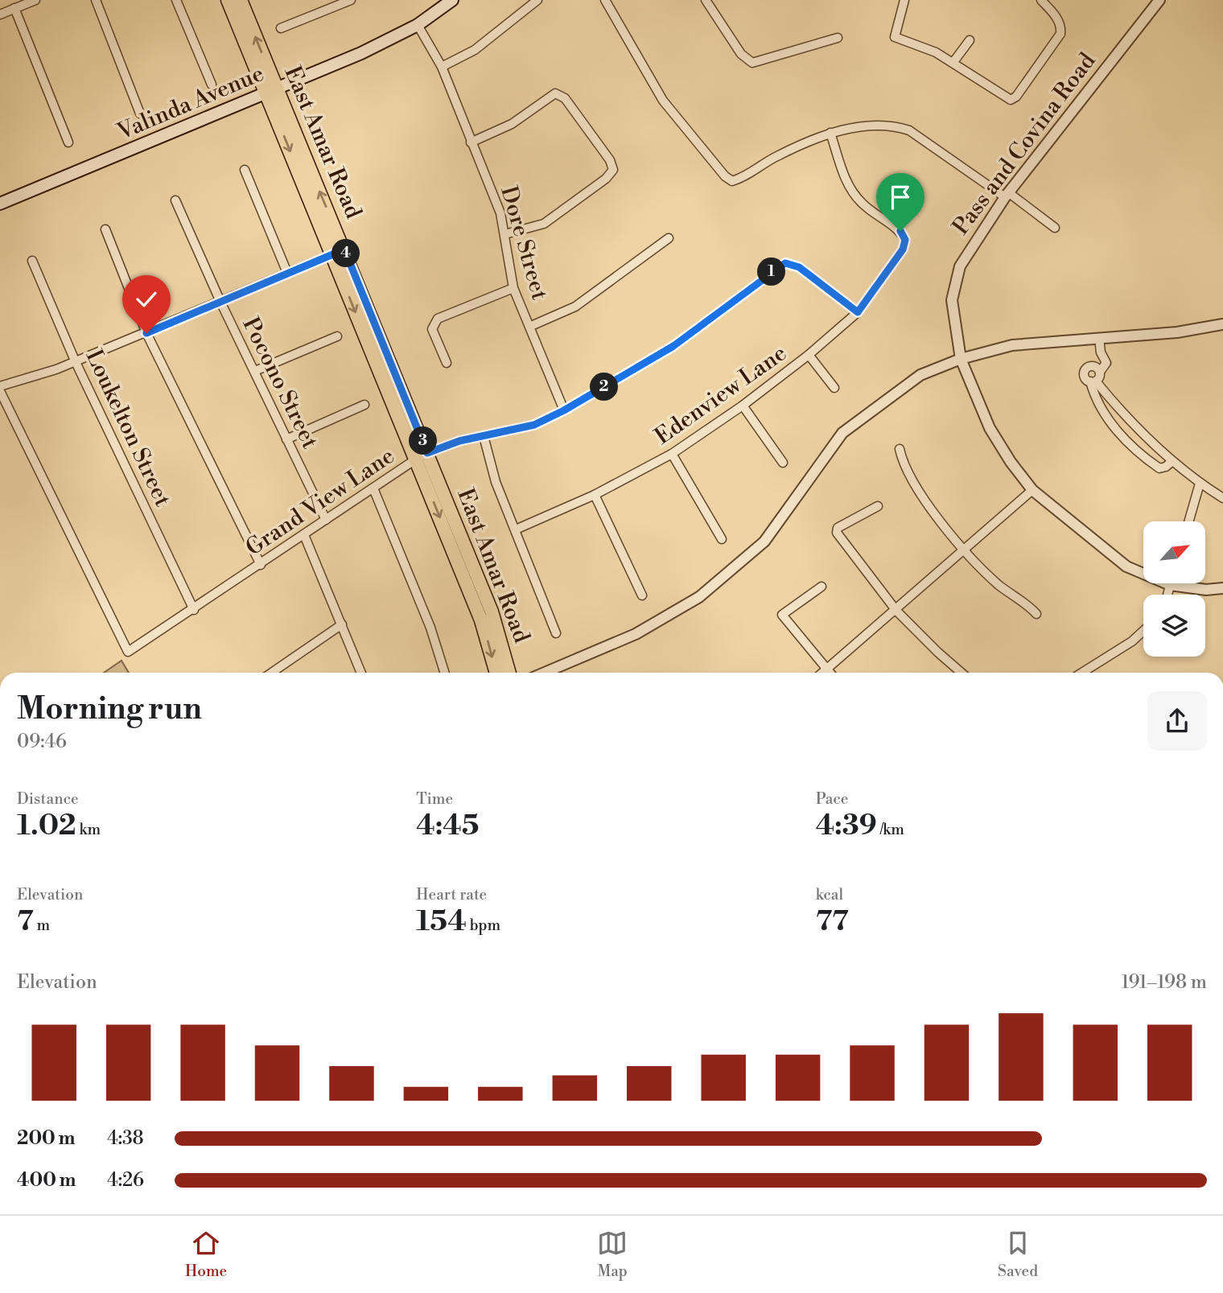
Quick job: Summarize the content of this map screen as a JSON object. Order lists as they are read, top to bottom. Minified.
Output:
{"streets":{"main road":["Valinda Avenue","East Amar Road"],"street":["Pass and Covina Road","Dore Street","Pocono Street","Edenview Lane","Loukelton Street","Grand View Lane"]},"crossings":[["Valinda Avenue","East Amar Road"],["Valinda Avenue","Dore Street"],["East Amar Road","Grand View Lane"],["Dore Street","Grand View Lane"],["Pocono Street","Grand View Lane"],["Edenview Lane","Grand View Lane"],["Loukelton Street","Grand View Lane"]],"north":"top right","page":{"pins":["4","1","2","3"],"heading":["Morning run","09:46"],"stats":[["Distance","1.02 km"],["Time","4:45"],["Pace","4:39 /km"],["Elevation","7 m"],["Heart rate","154 bpm"],["kcal","77"]],"chart":["Elevation","191–198 m"],"list":[{"name":"200 m","note":"4:38"},{"name":"400 m","note":"4:26"}],"tabs":["Home","Map","Saved"]}}
